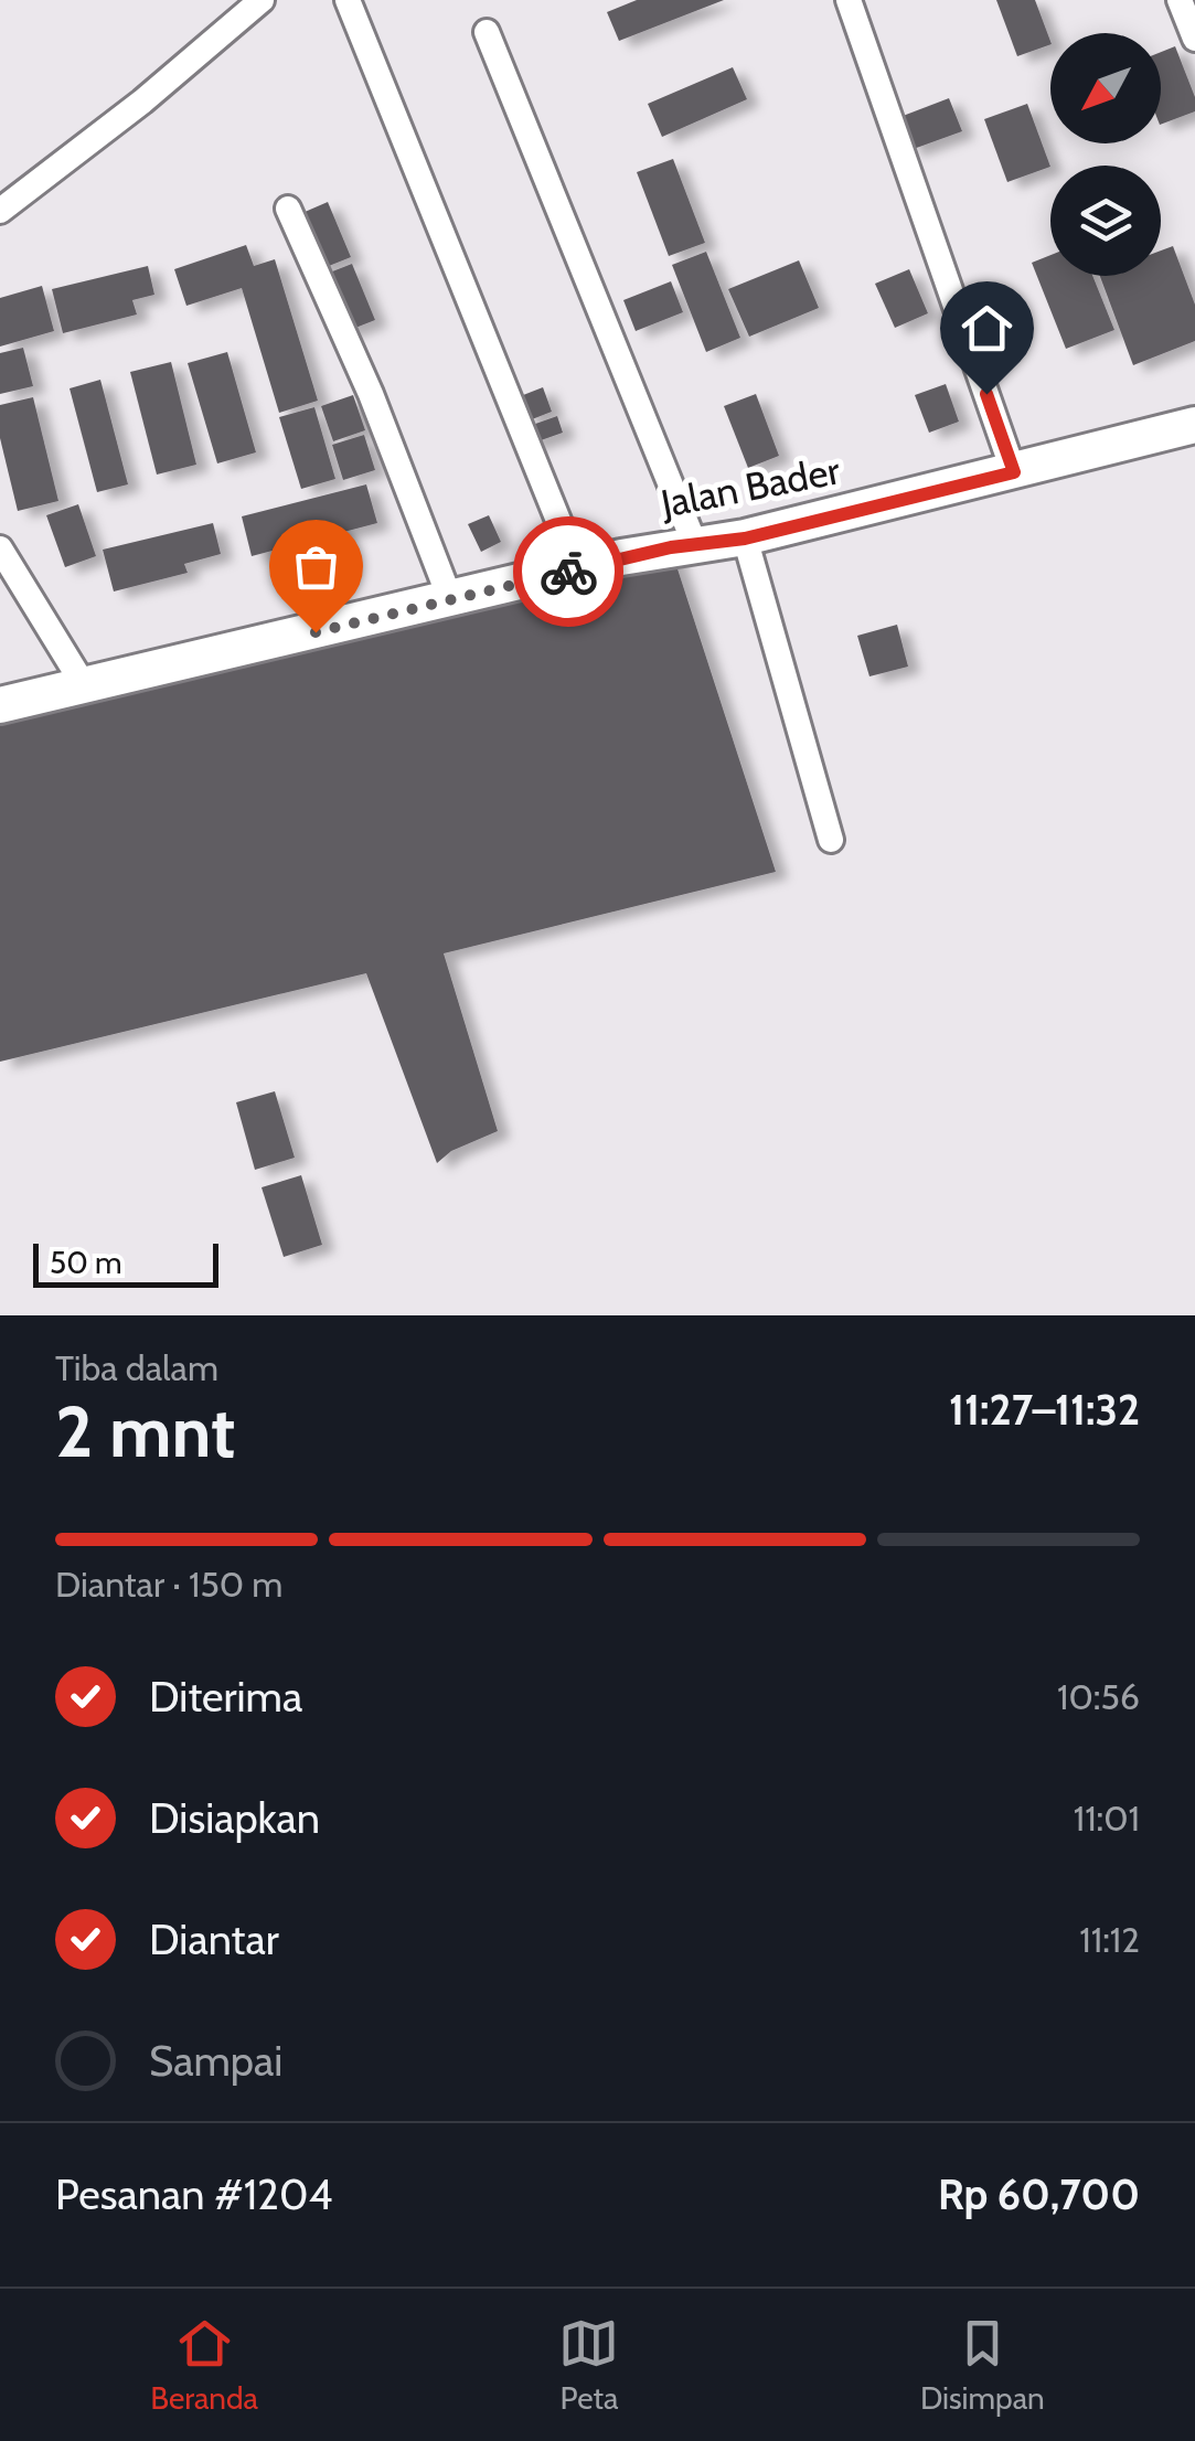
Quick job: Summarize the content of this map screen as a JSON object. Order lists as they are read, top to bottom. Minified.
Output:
{"streets":{"main road":["Jalan Bader"]},"scale_bar":"50 m","north":"bottom left","page":{"scale":"50 m","heading":["2 mnt","Tiba dalam","11:27–11:32"],"panel":["Pesanan #1204","Rp 60,700"],"bar":"Diantar · 150 m","list":[["Diterima","10:56"],["Disiapkan","11:01"],["Diantar","11:12"],"Sampai"],"tabs":["Beranda","Peta","Disimpan"]}}
